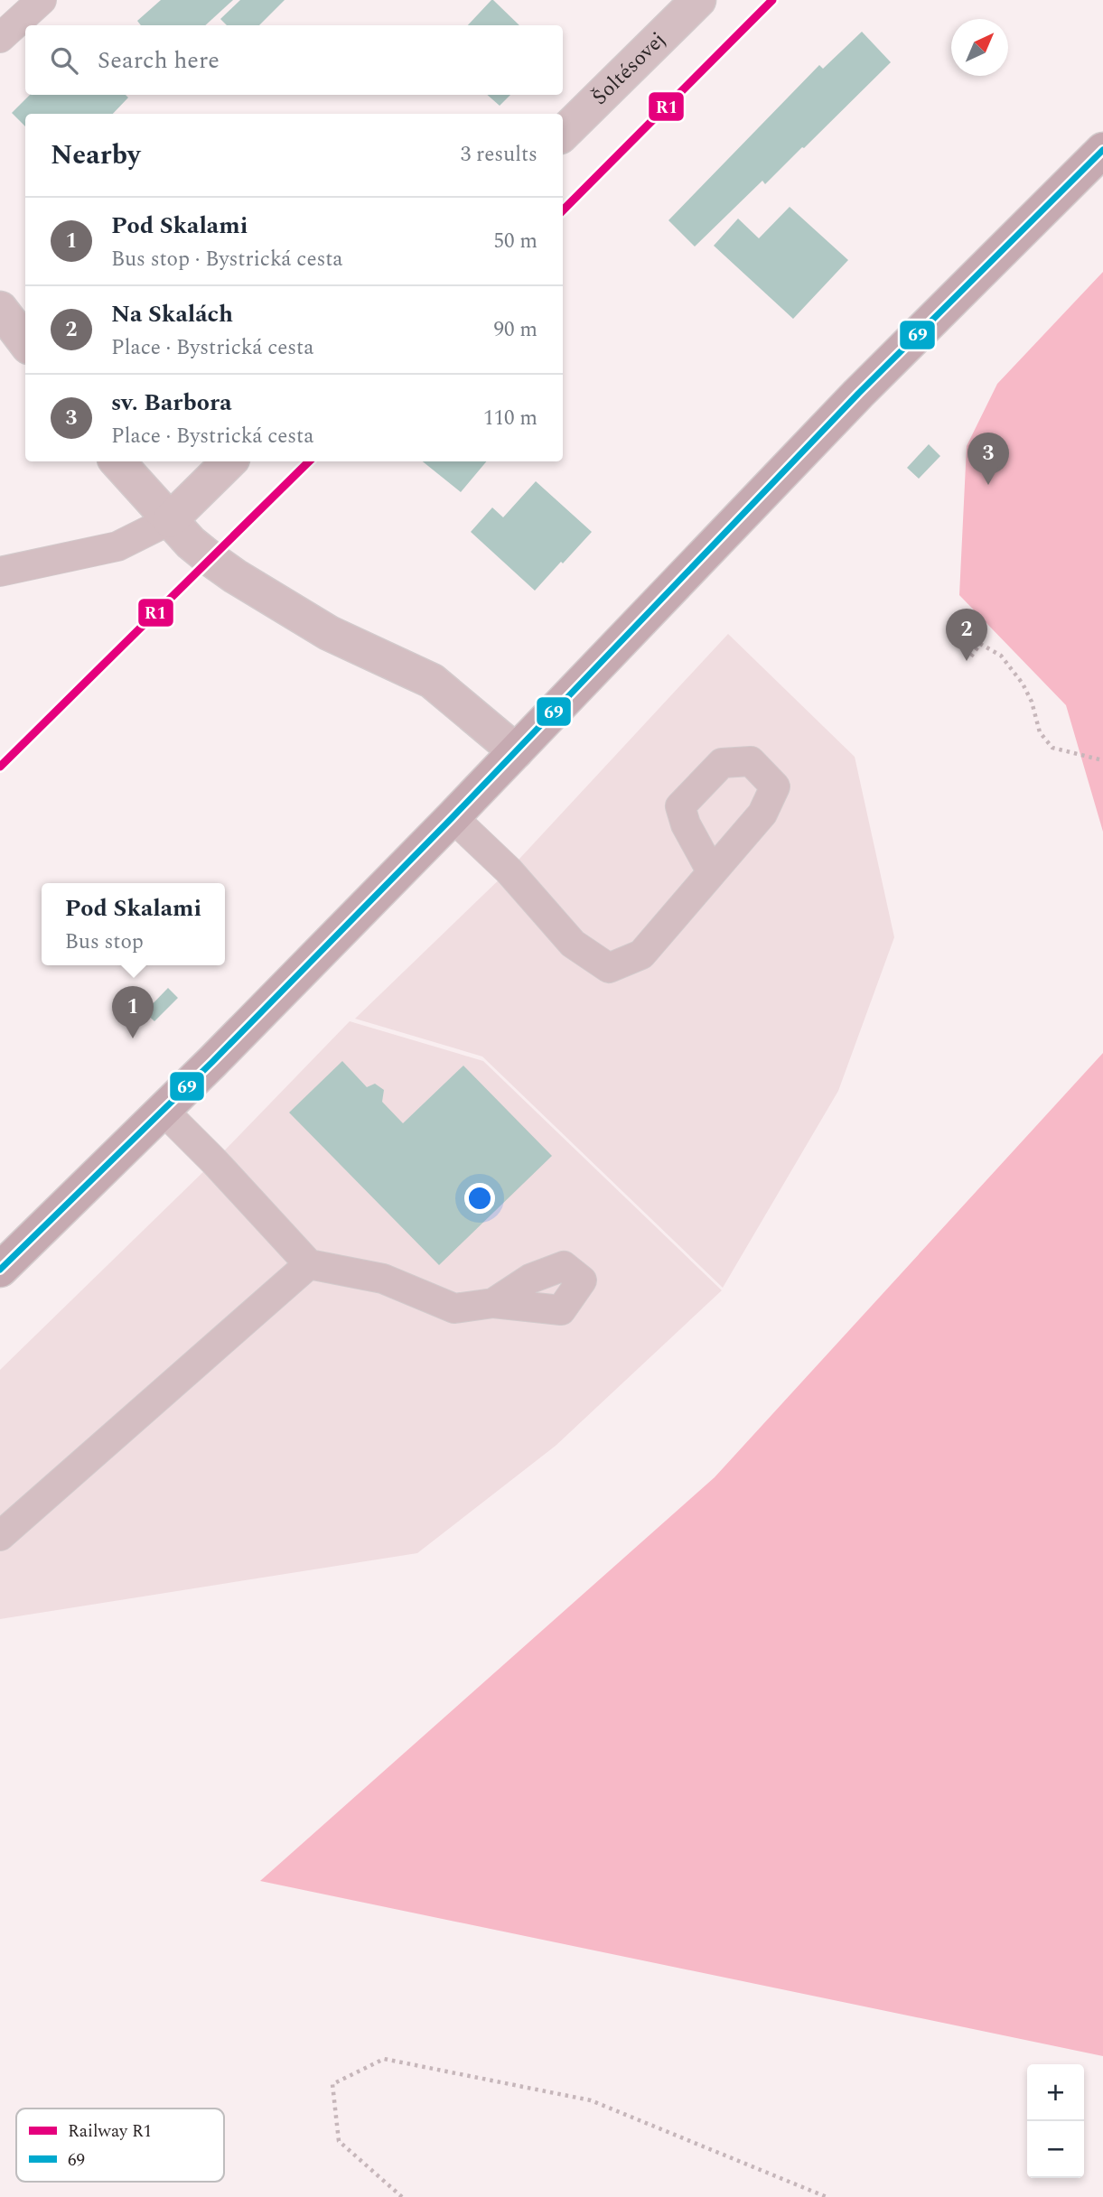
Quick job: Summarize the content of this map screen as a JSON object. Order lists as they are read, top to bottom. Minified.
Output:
{"streets":{"street":["Šoltésovej"]},"lines":["rail line R1","transit line 69"],"legend":["Railway R1","69"],"north":"top right","page":{"search":"Search here","heading":["Nearby","3 results"],"list":[{"mark":"1","name":"Pod Skalami","note":"Bus stop · Bystrická cesta","value":"50 m"},{"mark":"2","name":"Na Skalách","note":"Place · Bystrická cesta","value":"90 m"},{"mark":"3","name":"sv. Barbora","note":"Place · Bystrická cesta","value":"110 m"}],"pins":["3","2","1"],"popup":["Pod Skalami","Bus stop"],"map_buttons":["+","−"]}}
